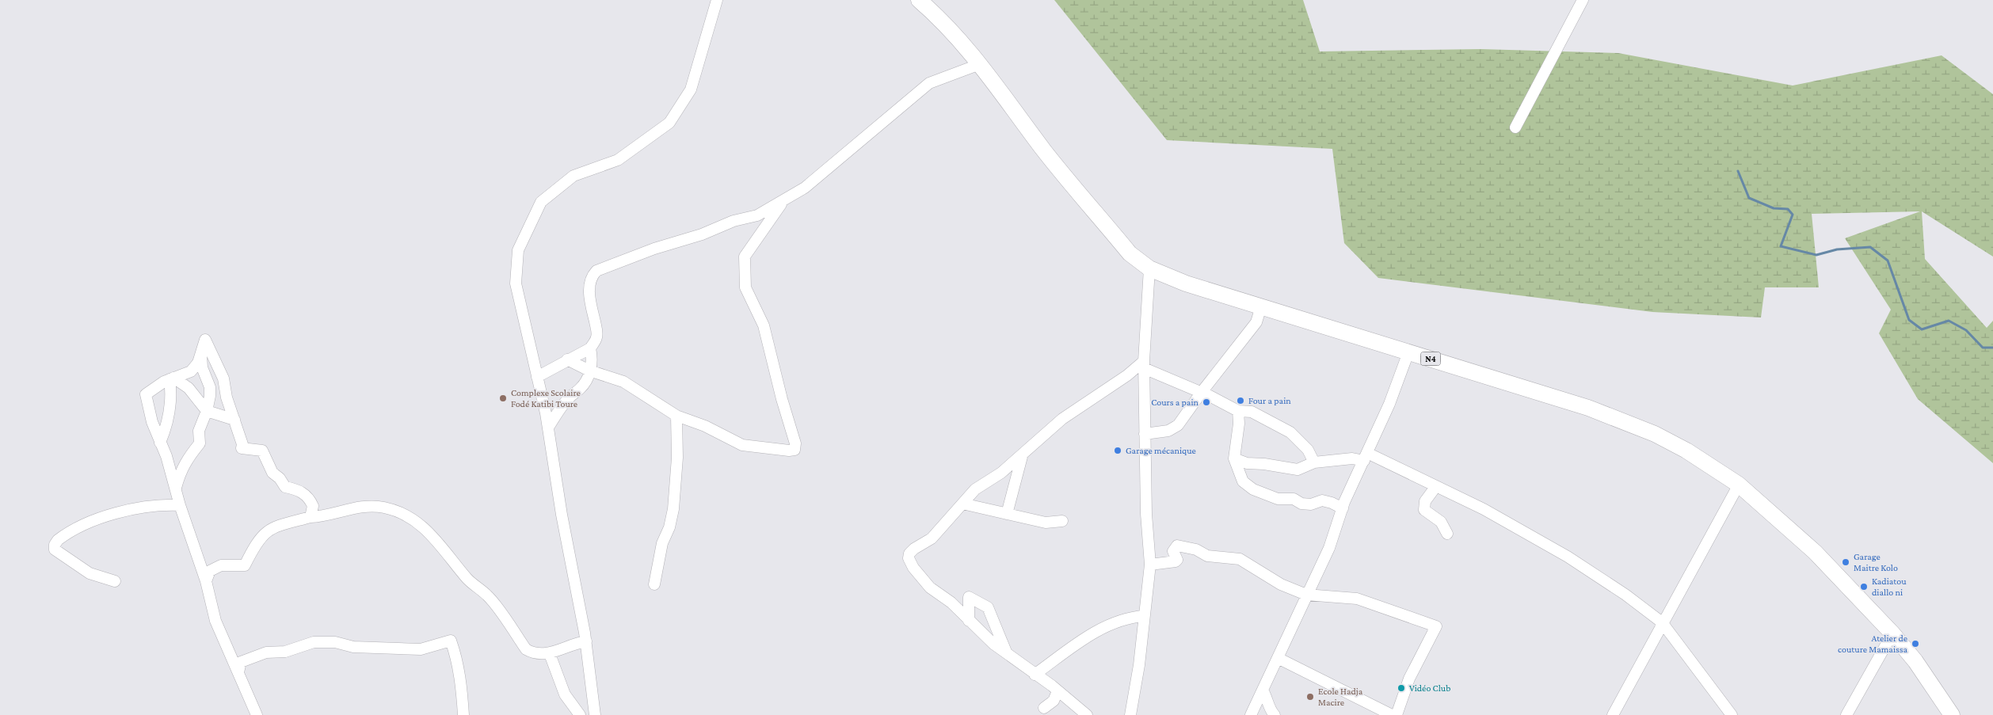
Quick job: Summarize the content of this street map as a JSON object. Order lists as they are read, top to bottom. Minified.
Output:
{"streets":{"highway":["N4"]},"places":["Complexe Scolaire Fodé Katibi Toure","Four a pain","Cours a pain","Garage mécanique","Garage Maitre Kolo","Kadiatou diallo ni","Atelier de couture Mamaissa","Vidéo Club","Ecole Hadja Macire"]}
